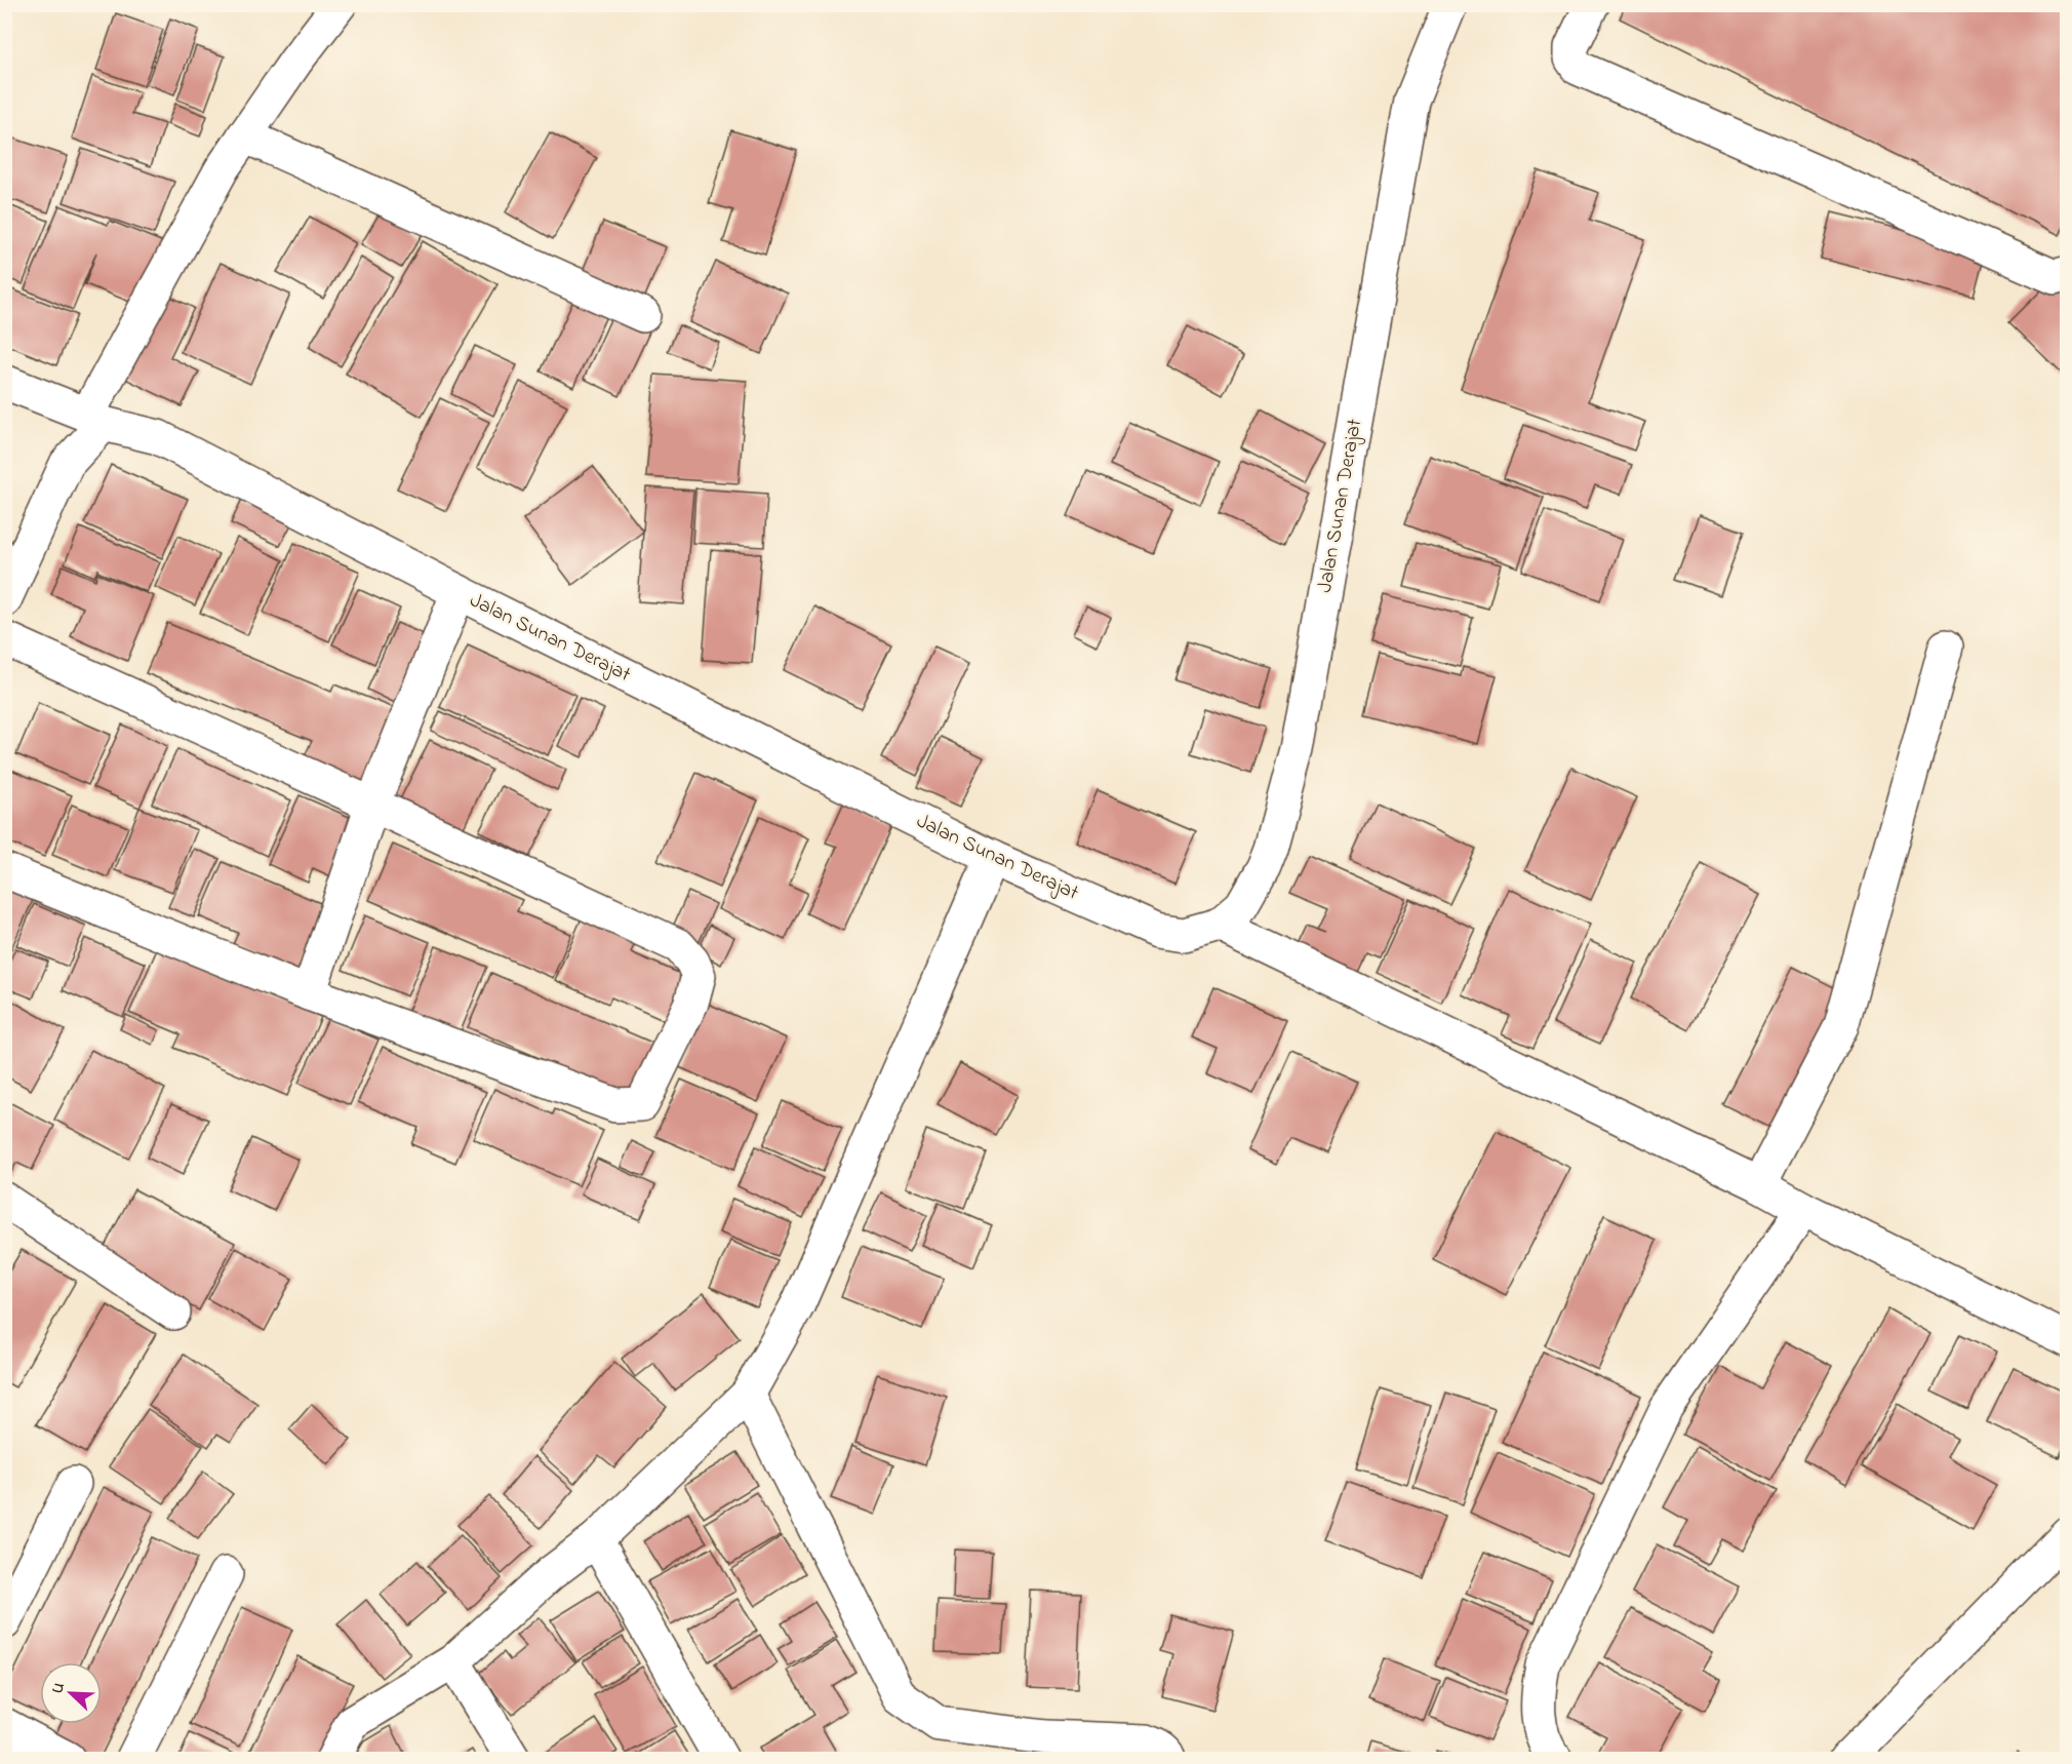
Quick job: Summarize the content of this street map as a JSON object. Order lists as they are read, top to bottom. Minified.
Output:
{"streets":{"street":["Jalan Sunan Derajat"]},"north":"top left"}
